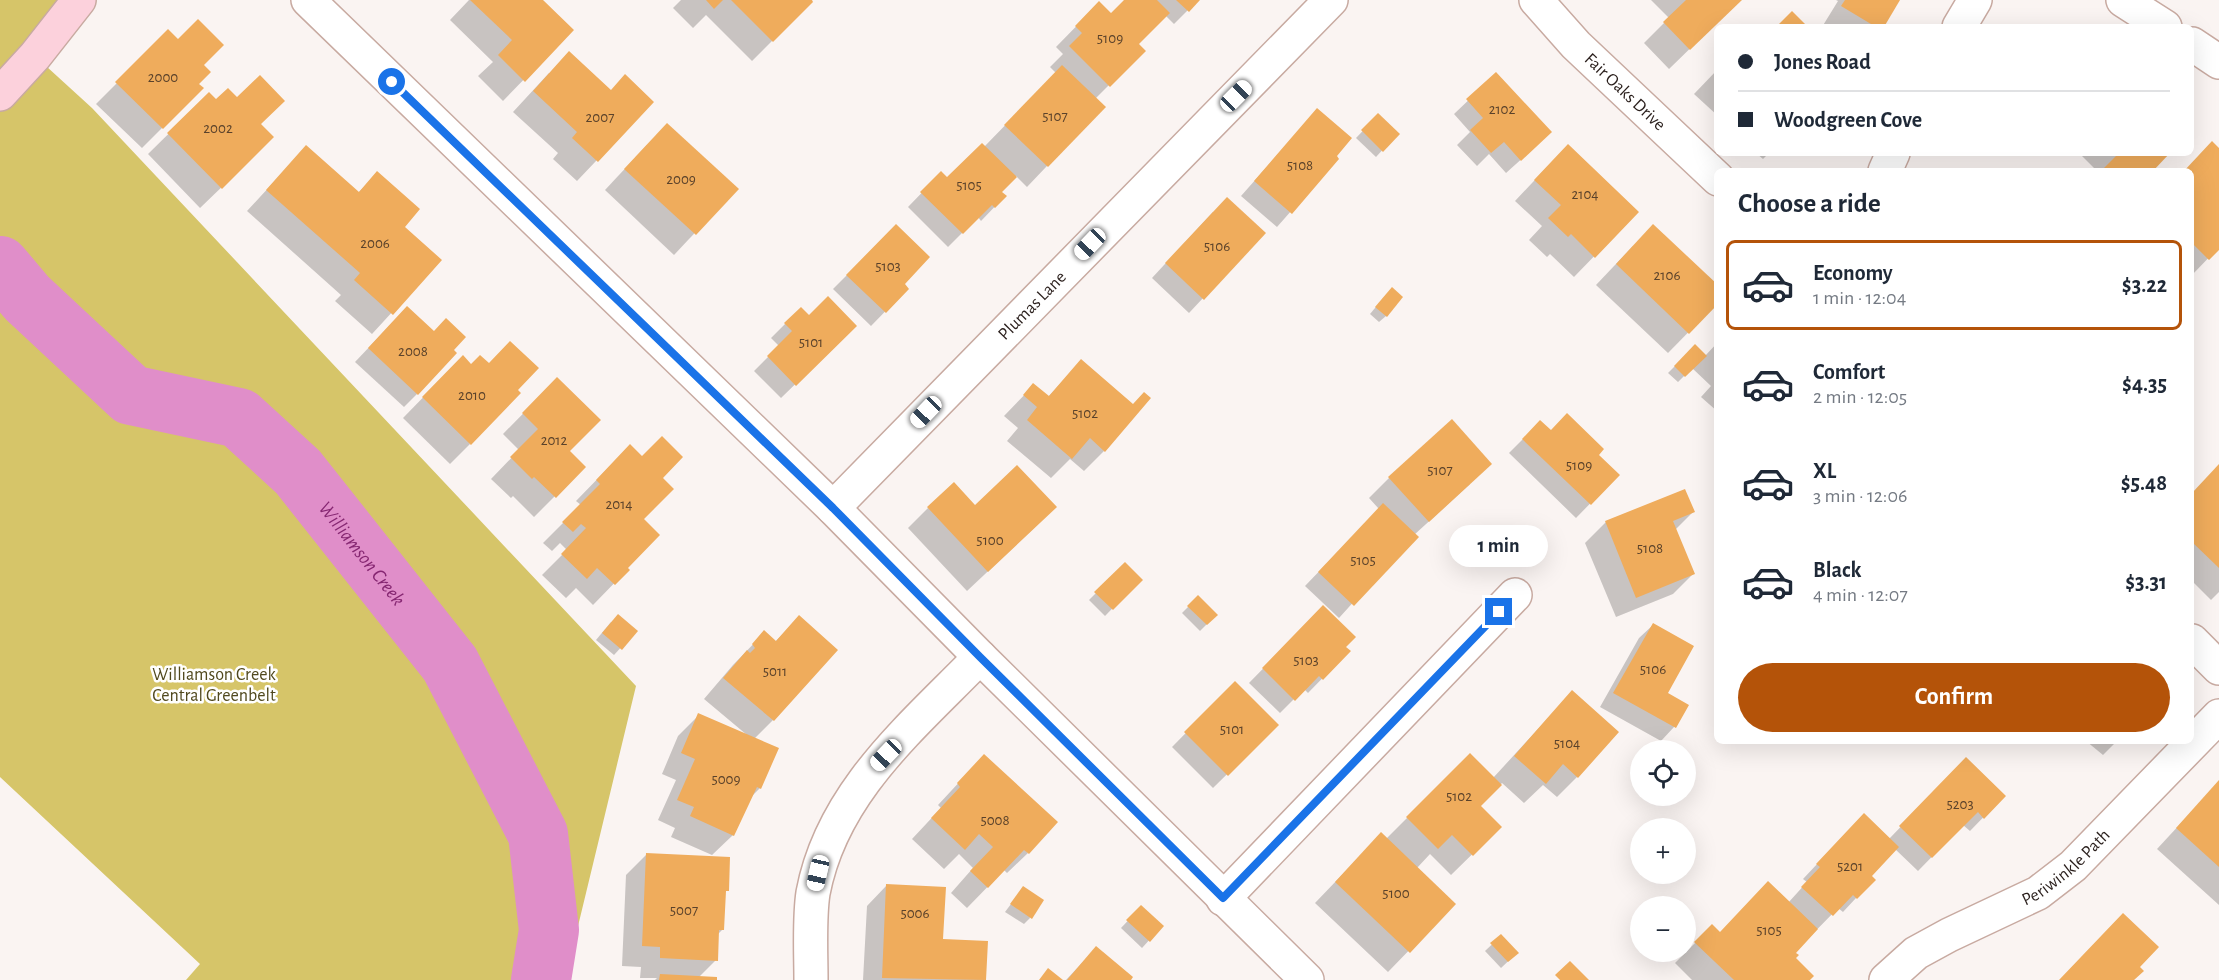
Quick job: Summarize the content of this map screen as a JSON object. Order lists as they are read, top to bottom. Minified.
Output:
{"streets":{"street":["Fair Oaks Drive","Plumas Lane","Periwinkle Path"]},"water":["Williamson Creek"],"parks":["Williamson Creek Central Greenbelt"],"house_numbers":["5109","2000","2102","5107","2007","2002","5108","2009","5105","2104","2006","5106","5103","2106","5101","2008","2010","5102","2012","5109","5107","2014","5100","5108","5105","5103","5106","5011","5101","5104","5009","5102","5203","5008","5201","5100","5007","5006","5105"],"page":{"banner":["Jones Road","Woodgreen Cove"],"heading":"Choose a ride","list":[{"name":"Economy","note":"1 min · 12:04","value":"$3.22"},{"name":"Comfort","note":"2 min · 12:05","value":"$4.35"},{"name":"XL","note":"3 min · 12:06","value":"$5.48"},{"name":"Black","note":"4 min · 12:07","value":"$3.31"}],"bubble":"1 min","buttons":"Confirm","map_buttons":["+","−"]}}
